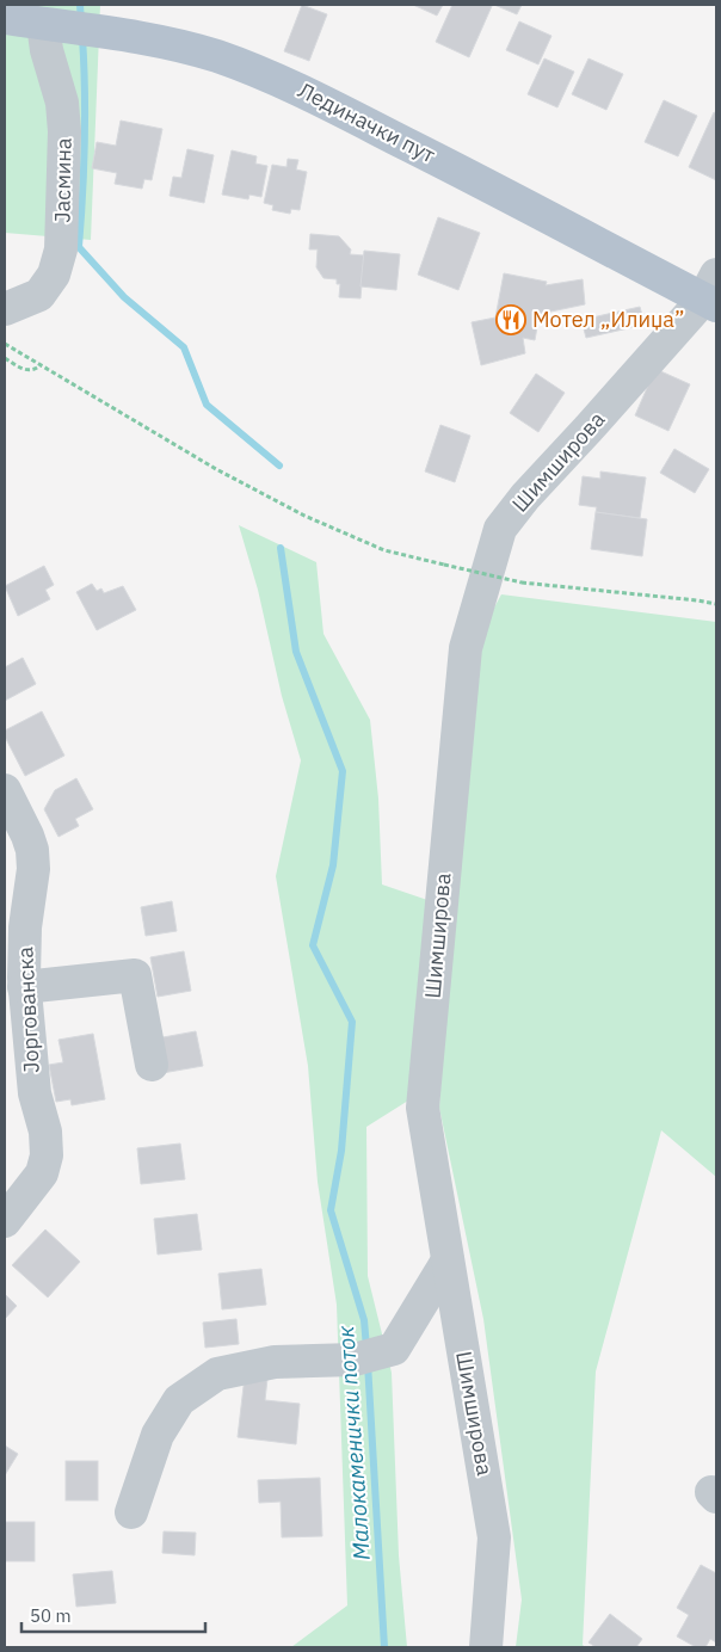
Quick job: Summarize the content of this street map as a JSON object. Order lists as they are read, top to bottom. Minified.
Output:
{"streets":{"main road":["Лединачки пут"],"street":["Јасмина","Шимширова","Јоргованска"]},"crossings":[["Лединачки пут","Јасмина"],["Лединачки пут","Шимширова"]],"water":["Малокаменички поток"],"places":{"restaurant":["Мотел „Илиџа”"]},"scale_bar":"50 m"}
